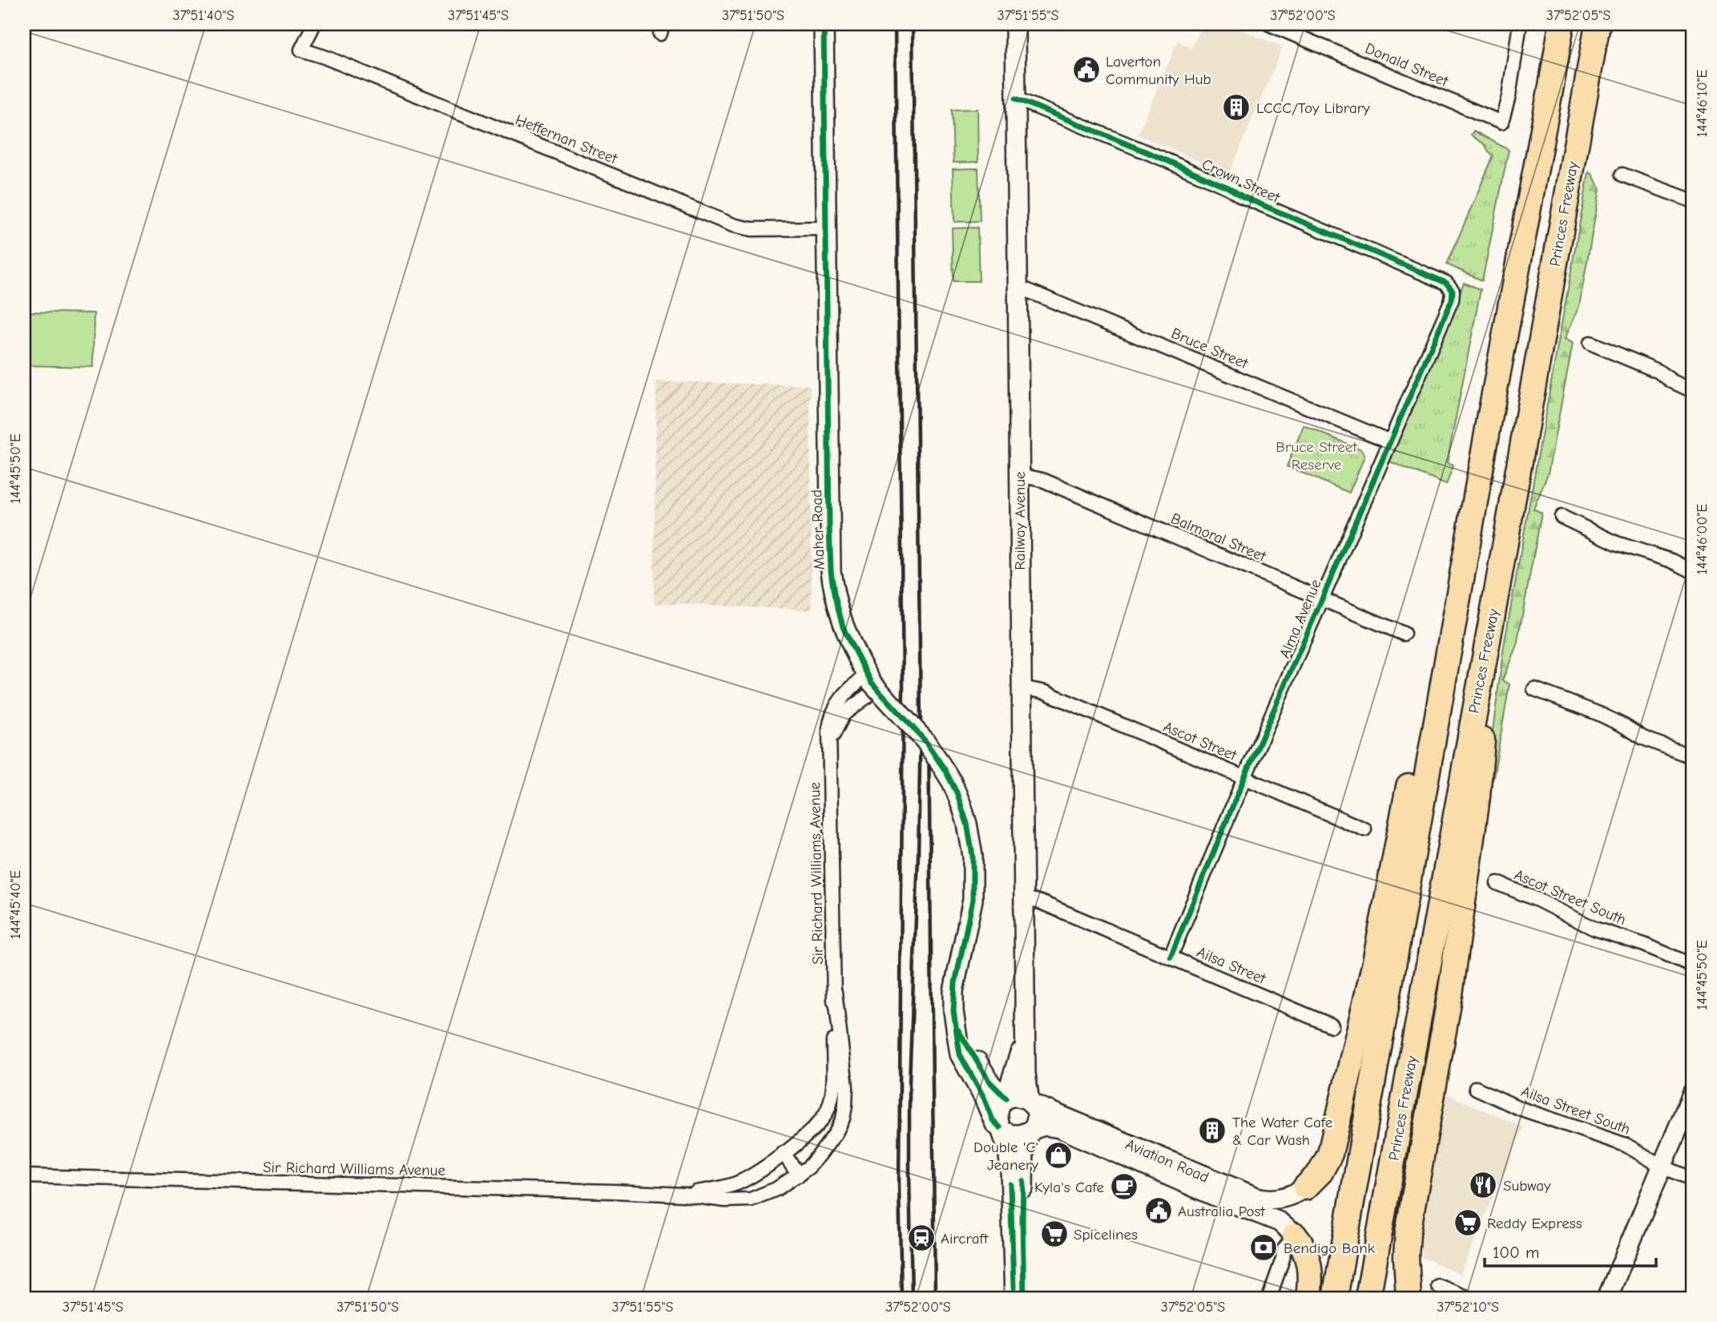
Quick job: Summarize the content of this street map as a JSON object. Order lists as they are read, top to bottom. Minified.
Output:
{"streets":{"highway":["Princes Freeway"],"street":["Donald Street","Heffernan Street","Crown Street","Bruce Street","Railway Avenue","Maher Road","Balmoral Street","Alma Avenue","Ascot Street","Sir Richard Williams Avenue","Ascot Street South","Ailsa Street","Ailsa Street South","Aviation Road"]},"crossings":[["Heffernan Street","Maher Road"],["Crown Street","Railway Avenue"],["Crown Street","Alma Avenue"],["Bruce Street","Railway Avenue"],["Bruce Street","Alma Avenue"],["Railway Avenue","Maher Road"],["Railway Avenue","Balmoral Street"],["Railway Avenue","Ascot Street"],["Railway Avenue","Ailsa Street"],["Railway Avenue","Aviation Road"],["Maher Road","Sir Richard Williams Avenue"],["Maher Road","Aviation Road"],["Balmoral Street","Alma Avenue"],["Alma Avenue","Ascot Street"],["Alma Avenue","Ailsa Street"]],"parks":["Bruce Street Reserve"],"places":{"public building":["Laverton Community Hub","Australia Post"],"building":["LCCC/Toy Library","The Water Cafe & Car Wash"],"shop":["Double 'C' Jeanery"],"restaurant":["Subway"],"cafe":["Kyla's Cafe"],"supermarket":["Reddy Express","Spicelines"],"station":["Aircraft"],"bank":["Bendigo Bank"]},"scale_bar":"100 m","coordinates":["37°51'40\"S","37°51'45\"S","37°51'50\"S","37°51'55\"S","37°52'00\"S","37°52'05\"S","144°46'10\"E","144°45'50\"E","144°46'00\"E","144°45'40\"E","37°52'10\"S"]}
